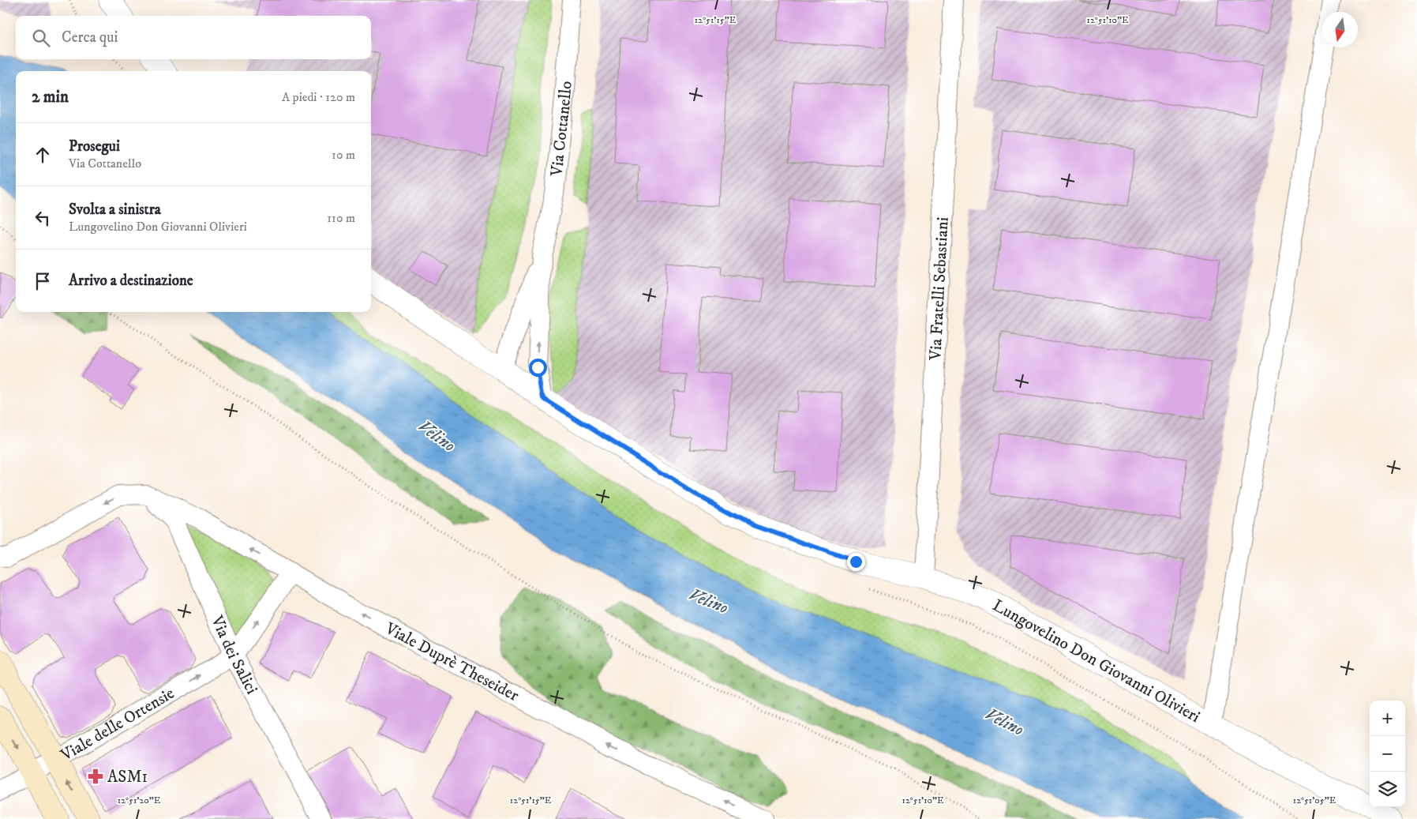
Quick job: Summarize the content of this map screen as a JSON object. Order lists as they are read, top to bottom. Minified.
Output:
{"streets":{"street":["Via Cottanello","Via Fratelli Sebastiani","Via dei Salici","Viale Duprè Theseider","Lungovelino Don Giovanni Olivieri","Viale delle Ortensie"]},"crossings":[["Via Cottanello","Lungovelino Don Giovanni Olivieri"],["Via Fratelli Sebastiani","Lungovelino Don Giovanni Olivieri"],["Via dei Salici","Viale Duprè Theseider"],["Via dei Salici","Viale delle Ortensie"]],"one_way":["Viale Duprè Theseider","Viale delle Ortensie"],"water":["Velino"],"places":{"pharmacy":["ASM1"]},"north":"bottom","page":{"search":"Cerca qui","heading":["2 min","A piedi · 120 m"],"list":[["Prosegui","Via Cottanello","10 m"],["Svolta a sinistra","Lungovelino Don Giovanni Olivieri","110 m"],"Arrivo a destinazione"],"map_buttons":["+","−"]},"coordinates":["12°51'15\"E","12°51'10\"E","12°51'20\"E","12°51'05\"E"]}
